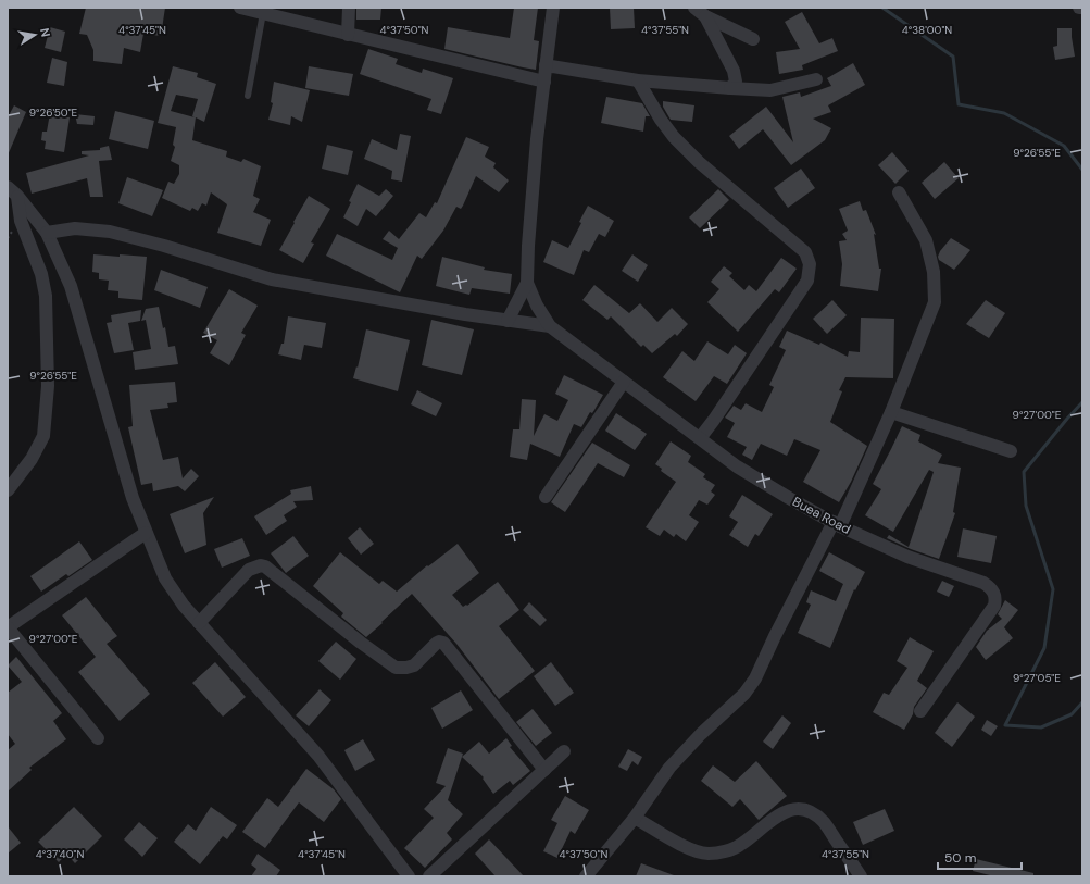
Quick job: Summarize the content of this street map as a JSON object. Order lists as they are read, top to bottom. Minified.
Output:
{"streets":{"street":["Buea Road"]},"scale_bar":"50 m","north":"right","coordinates":["4°37'45\"N","4°37'50\"N","4°37'55\"N","4°38'00\"N","9°26'50\"E","9°26'55\"E","9°27'00\"E","9°27'05\"E","4°37'40\"N"]}
